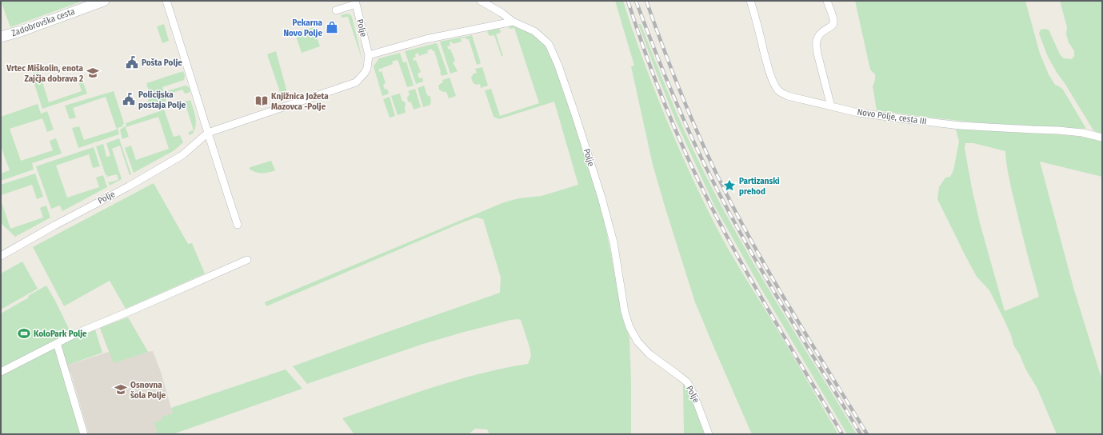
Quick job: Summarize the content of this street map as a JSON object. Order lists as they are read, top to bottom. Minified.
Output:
{"streets":{"main road":["Zadobrovška cesta"],"street":["Polje","Novo Polje, cesta III"]},"places":{"shop":["Pekarna Novo Polje"],"public building":["Pošta Polje","Policijska postaja Polje"],"school or university":["Vrtec Miškolin, enota Zajčja dobrava 2","Osnovna šola Polje"],"library":["Knjižnica Jožeta Mazovca -Polje"],"place":["Partizanski prehod"],"sports":["KoloPark Polje"]}}
